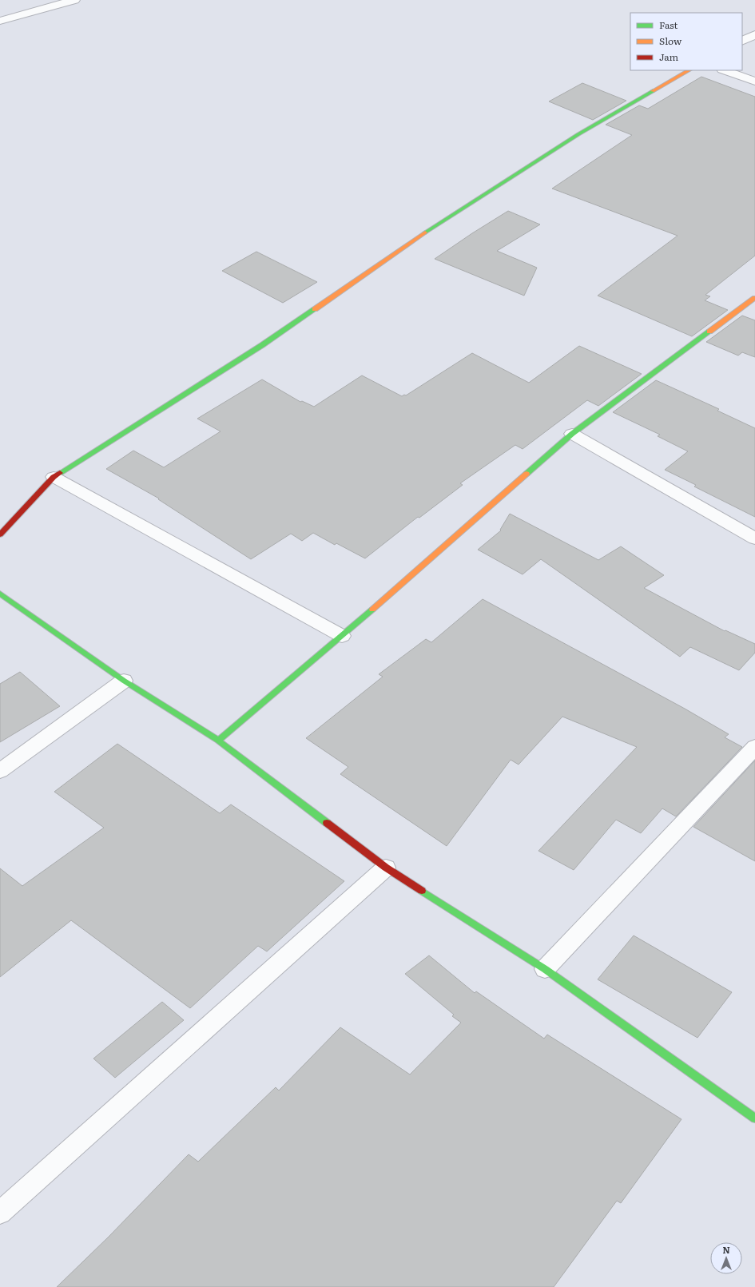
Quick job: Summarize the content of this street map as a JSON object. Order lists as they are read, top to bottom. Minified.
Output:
{"legend":["Fast","Slow","Jam"],"north":"top"}
